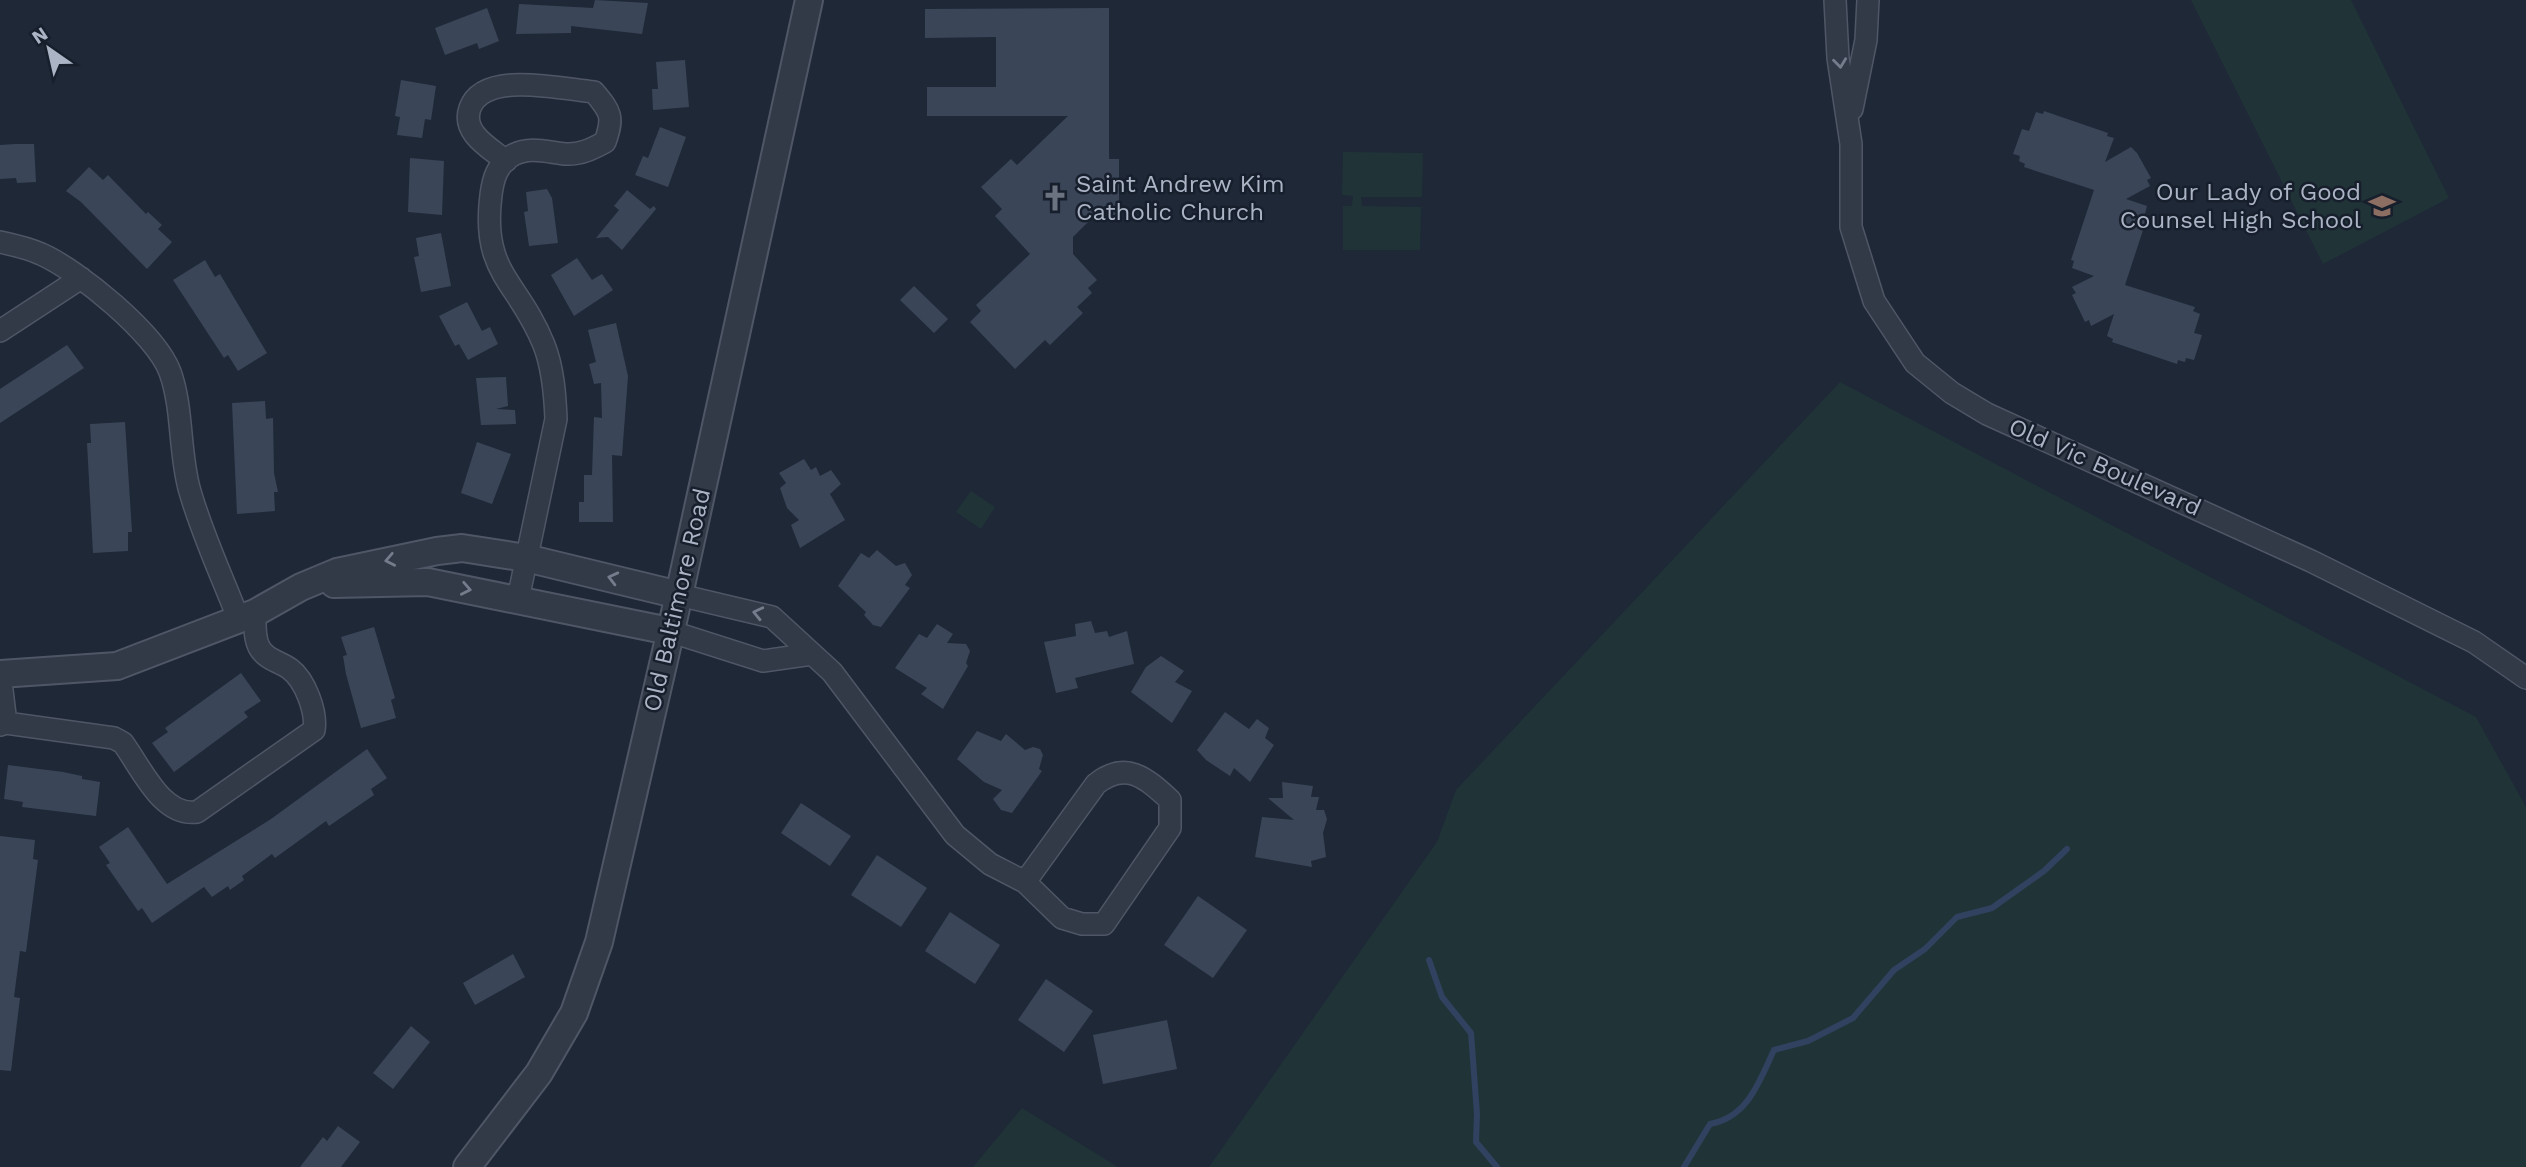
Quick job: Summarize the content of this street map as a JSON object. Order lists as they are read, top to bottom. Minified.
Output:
{"streets":{"street":["Old Vic Boulevard","Old Baltimore Road"]},"places":{"church":["Saint Andrew Kim Catholic Church"],"school or university":["Our Lady of Good Counsel High School"]},"north":"top left"}
